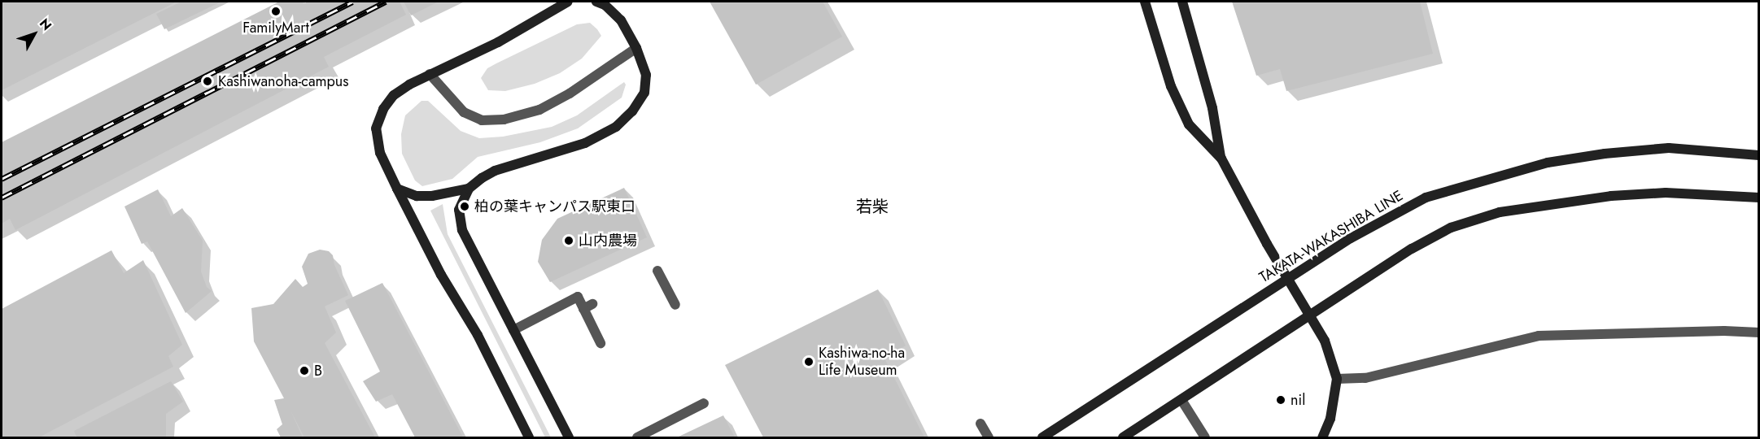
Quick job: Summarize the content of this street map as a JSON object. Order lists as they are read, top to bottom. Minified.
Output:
{"streets":{"street":["TAKATA-WAKASHIBA LINE"]},"districts":["若柴"],"places":["FamilyMart","Kashiwanoha-campus","柏の葉キャンパス駅東口","山内農場","Kashiwa-no-ha Life Museum","B","nil"],"north":"top right"}
